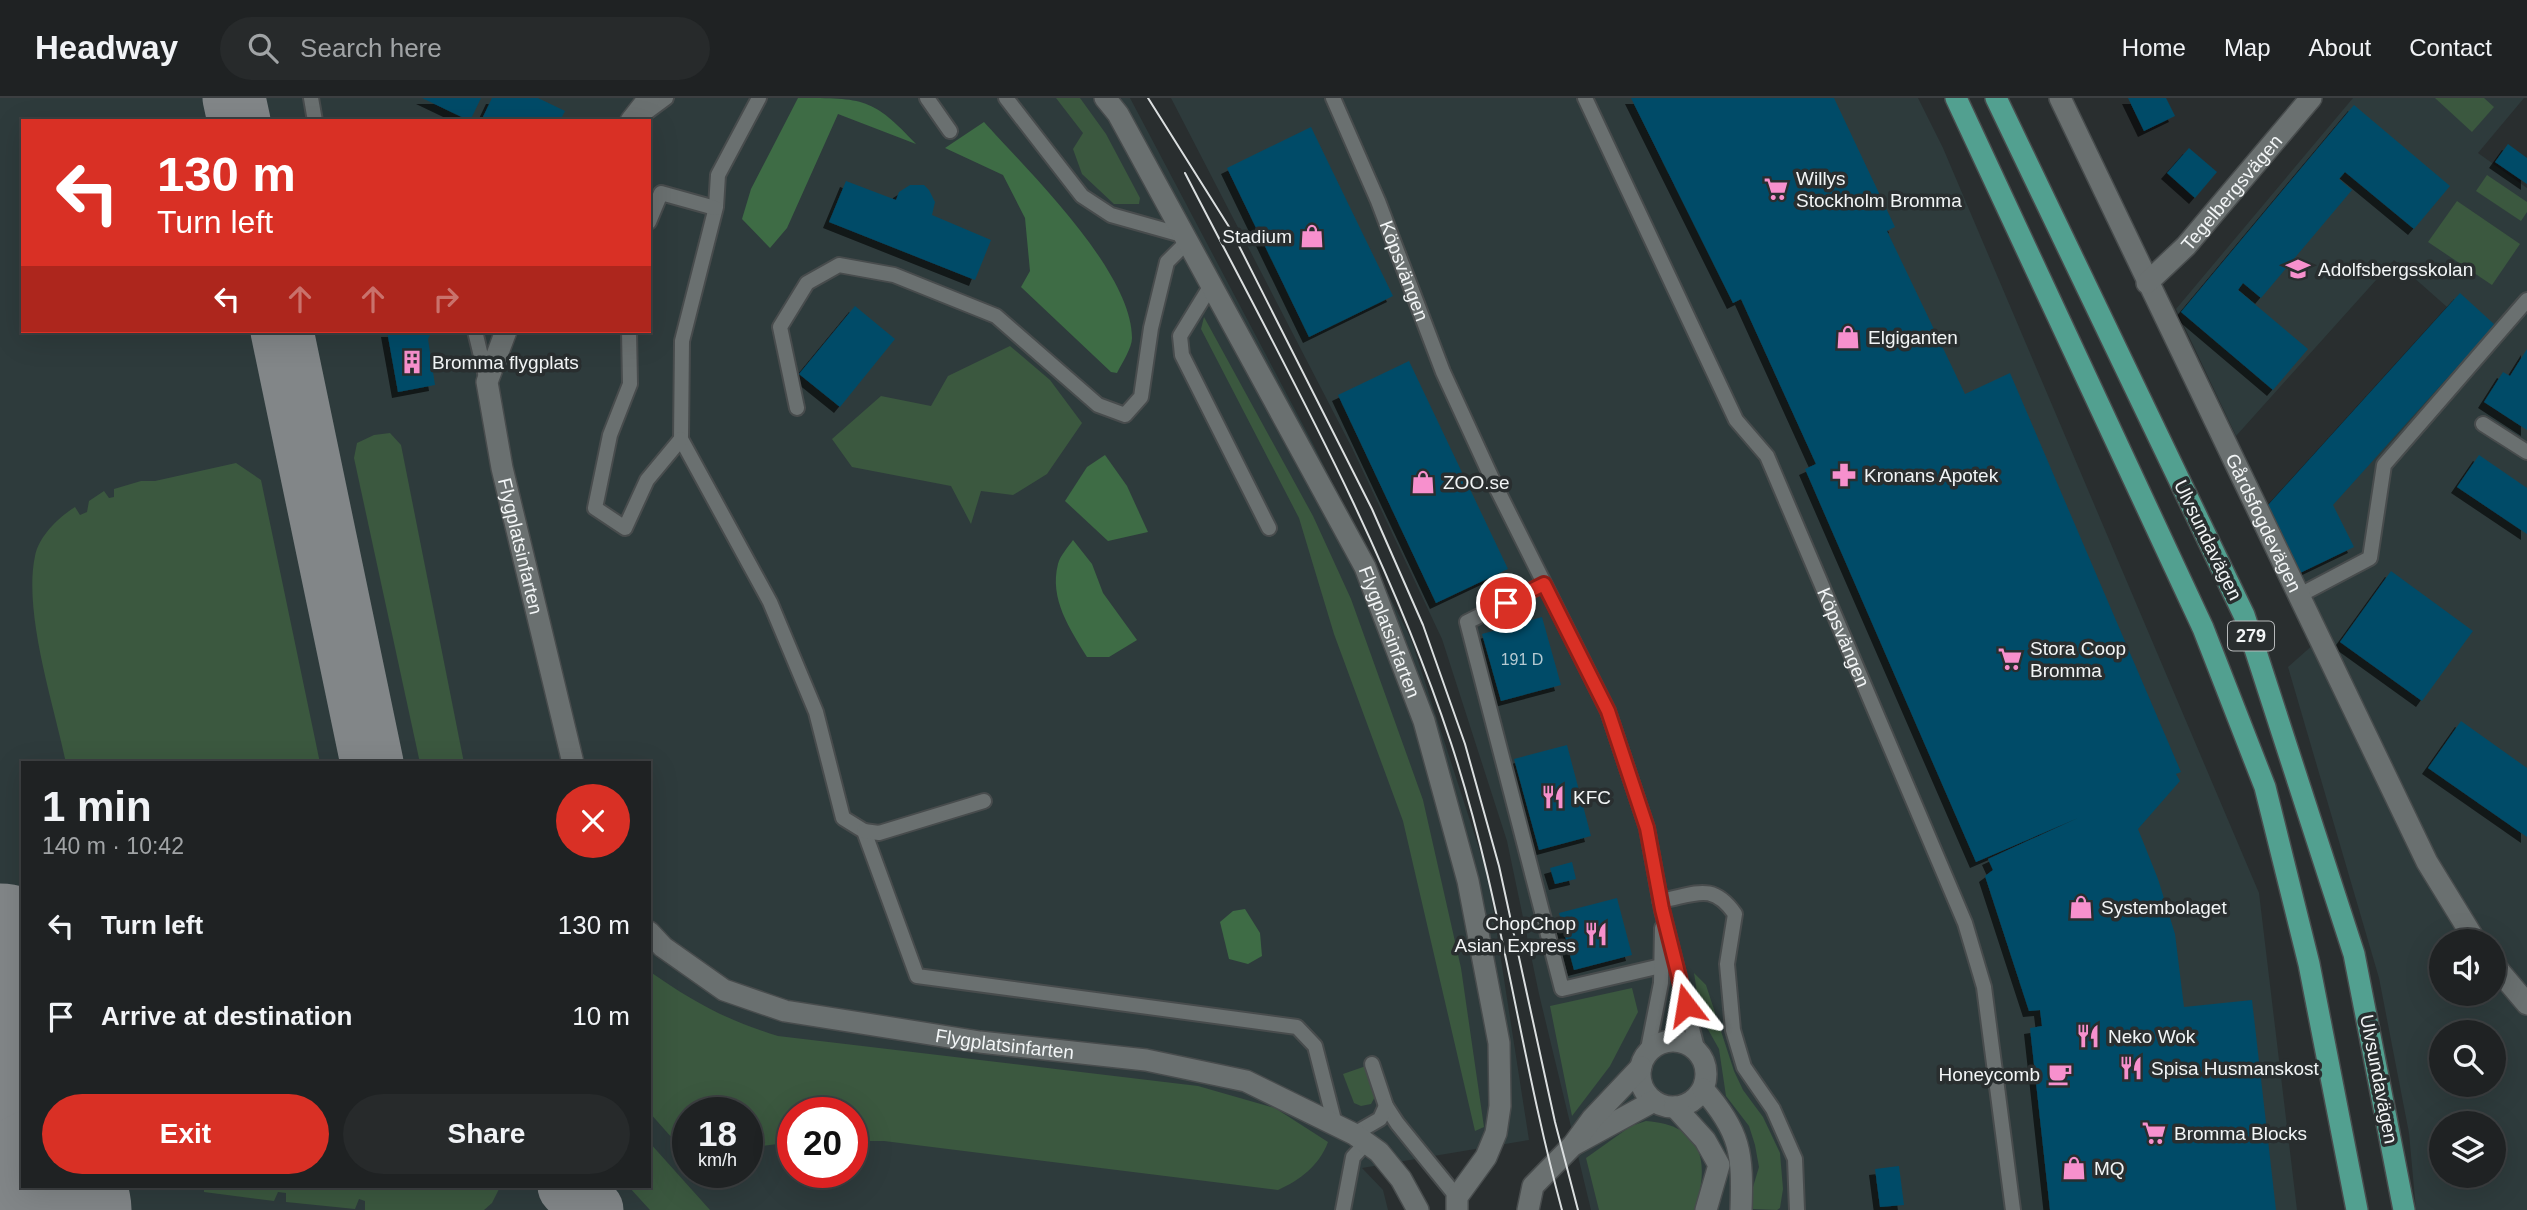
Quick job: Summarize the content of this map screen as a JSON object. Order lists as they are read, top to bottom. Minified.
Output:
{"streets":{"main road":["Ulvsundavägen","279"],"street":["Tegelbergsvägen","Gårdsfogdevägen","Flygplatsinfarten"],"lane":["Köpsvängen"]},"crossings":[["Tegelbergsvägen","Gårdsfogdevägen"]],"places":{"supermarket":["Willys Stockholm Bromma","Stora Coop Bromma","Bromma Blocks"],"shop":["Stadium","Elgiganten","ZOO.se","Systembolaget","MQ"],"school or university":["Adolfsbergsskolan"],"building":["Bromma flygplats"],"pharmacy":["Kronans Apotek"],"restaurant":["KFC","ChopChop Asian Express","Neko Wok","Spisa Husmanskost"],"cafe":["Honeycomb"]},"house_numbers":["191 D"],"page":{"header":"Headway","search":"Search here","nav":["Home","Map","About","Contact"],"turn":["130 m","Turn left"],"heading":["1 min","140 m · 10:42"],"list":[{"name":"Turn left","value":"130 m"},{"name":"Arrive at destination","value":"10 m"}],"buttons":["Exit","Share"],"speed":"18 km/h","limit":"20"}}
